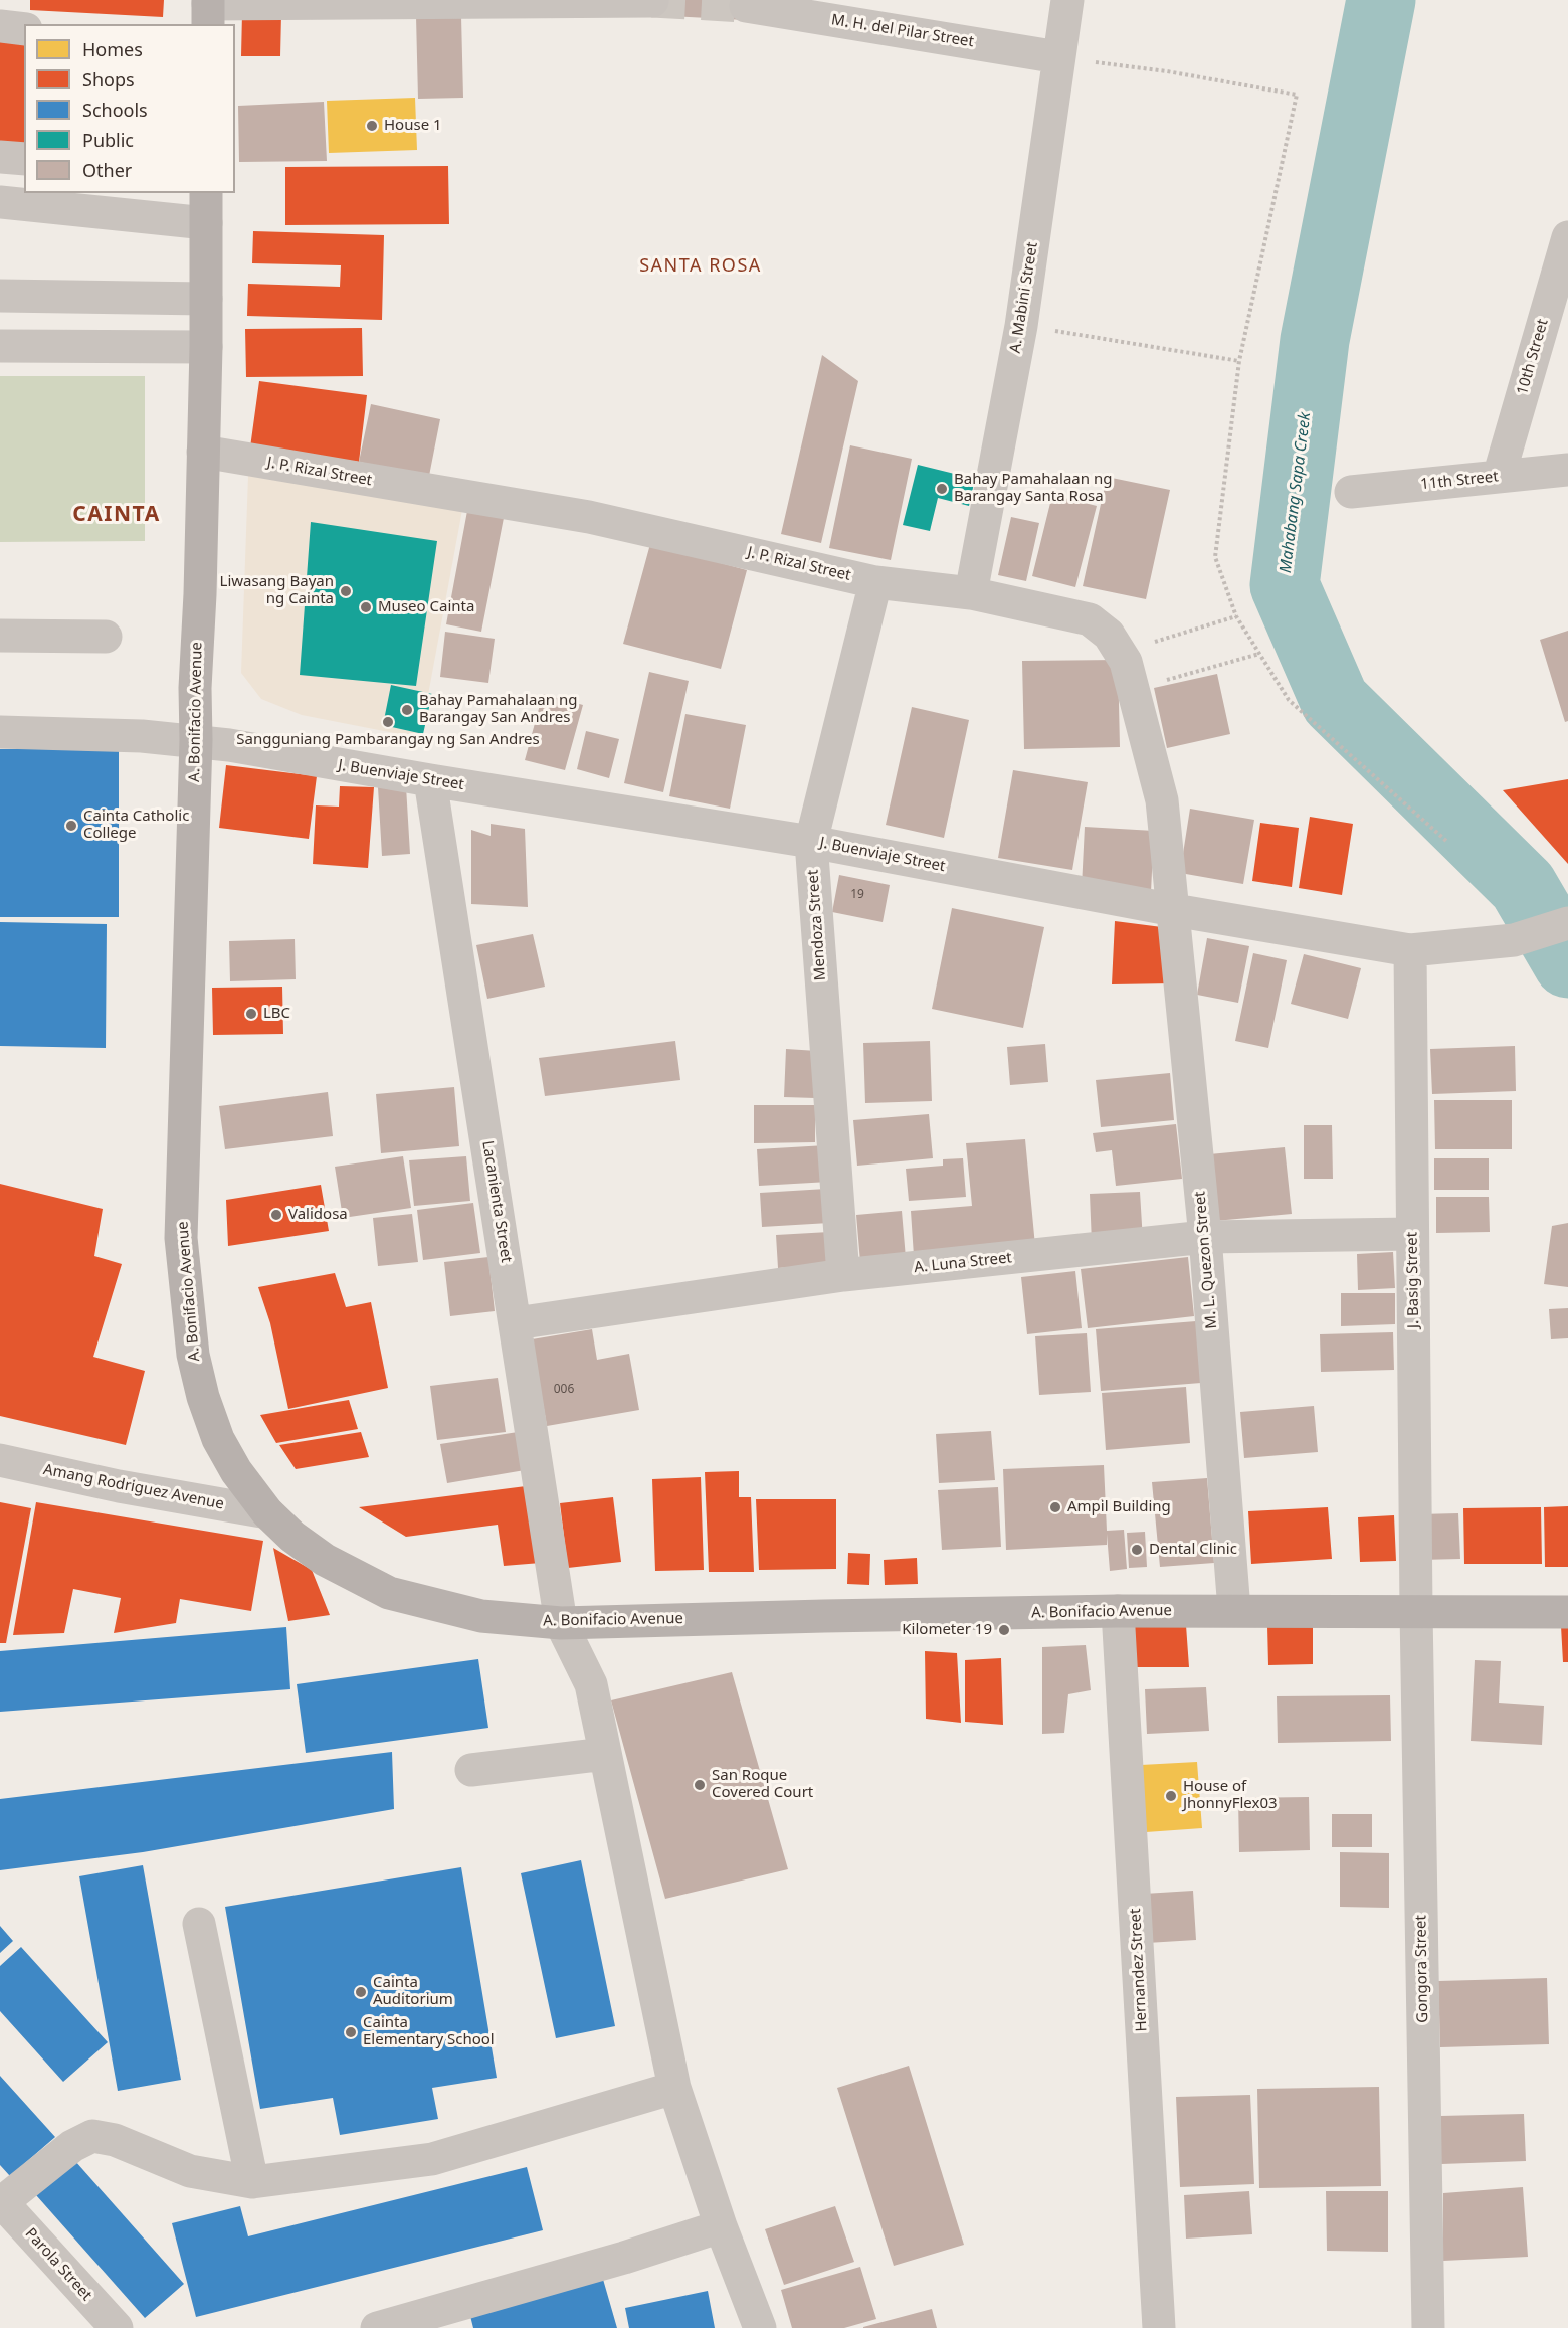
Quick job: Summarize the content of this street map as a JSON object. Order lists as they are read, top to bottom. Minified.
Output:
{"streets":{"main road":["A. Bonifacio Avenue"],"street":["M. H. del Pilar Street","A. Mabini Street","10th Street","J. P. Rizal Street","11th Street","J. Buenviaje Street","Mendoza Street","Lacanienta Street","M. L. Quezon Street","A. Luna Street","J. Basig Street","Amang Rodriguez Avenue","Gongora Street","Hernandez Street","Parola Street"]},"crossings":[["M. H. del Pilar Street","A. Mabini Street"],["A. Mabini Street","J. P. Rizal Street"],["10th Street","11th Street"],["J. P. Rizal Street","A. Bonifacio Avenue"],["J. P. Rizal Street","J. Buenviaje Street"],["J. P. Rizal Street","Mendoza Street"],["J. P. Rizal Street","M. L. Quezon Street"],["A. Bonifacio Avenue","J. Buenviaje Street"],["A. Bonifacio Avenue","Lacanienta Street"],["A. Bonifacio Avenue","M. L. Quezon Street"],["A. Bonifacio Avenue","J. Basig Street"],["A. Bonifacio Avenue","Amang Rodriguez Avenue"],["A. Bonifacio Avenue","Gongora Street"],["A. Bonifacio Avenue","Hernandez Street"],["J. Buenviaje Street","Mendoza Street"],["J. Buenviaje Street","Lacanienta Street"],["J. Buenviaje Street","M. L. Quezon Street"],["J. Buenviaje Street","J. Basig Street"],["Mendoza Street","A. Luna Street"],["Lacanienta Street","A. Luna Street"],["M. L. Quezon Street","A. Luna Street"],["A. Luna Street","J. Basig Street"],["J. Basig Street","Gongora Street"]],"districts":["SANTA ROSA","CAINTA"],"water":["Mahabang Sapa Creek"],"places":["House 1","Bahay Pamahalaan ng Barangay Santa Rosa","Liwasang Bayan ng Cainta","Museo Cainta","Bahay Pamahalaan ng Barangay San Andres","Sangguniang Pambarangay ng San Andres","Cainta Catholic College","LBC","Validosa","Ampil Building","Dental Clinic","Kilometer 19","San Roque Covered Court","House of JhonnyFlex03","Cainta Auditorium","Cainta Elementary School"],"house_numbers":["19","006"],"legend":["Homes","Shops","Schools","Public","Other"]}
